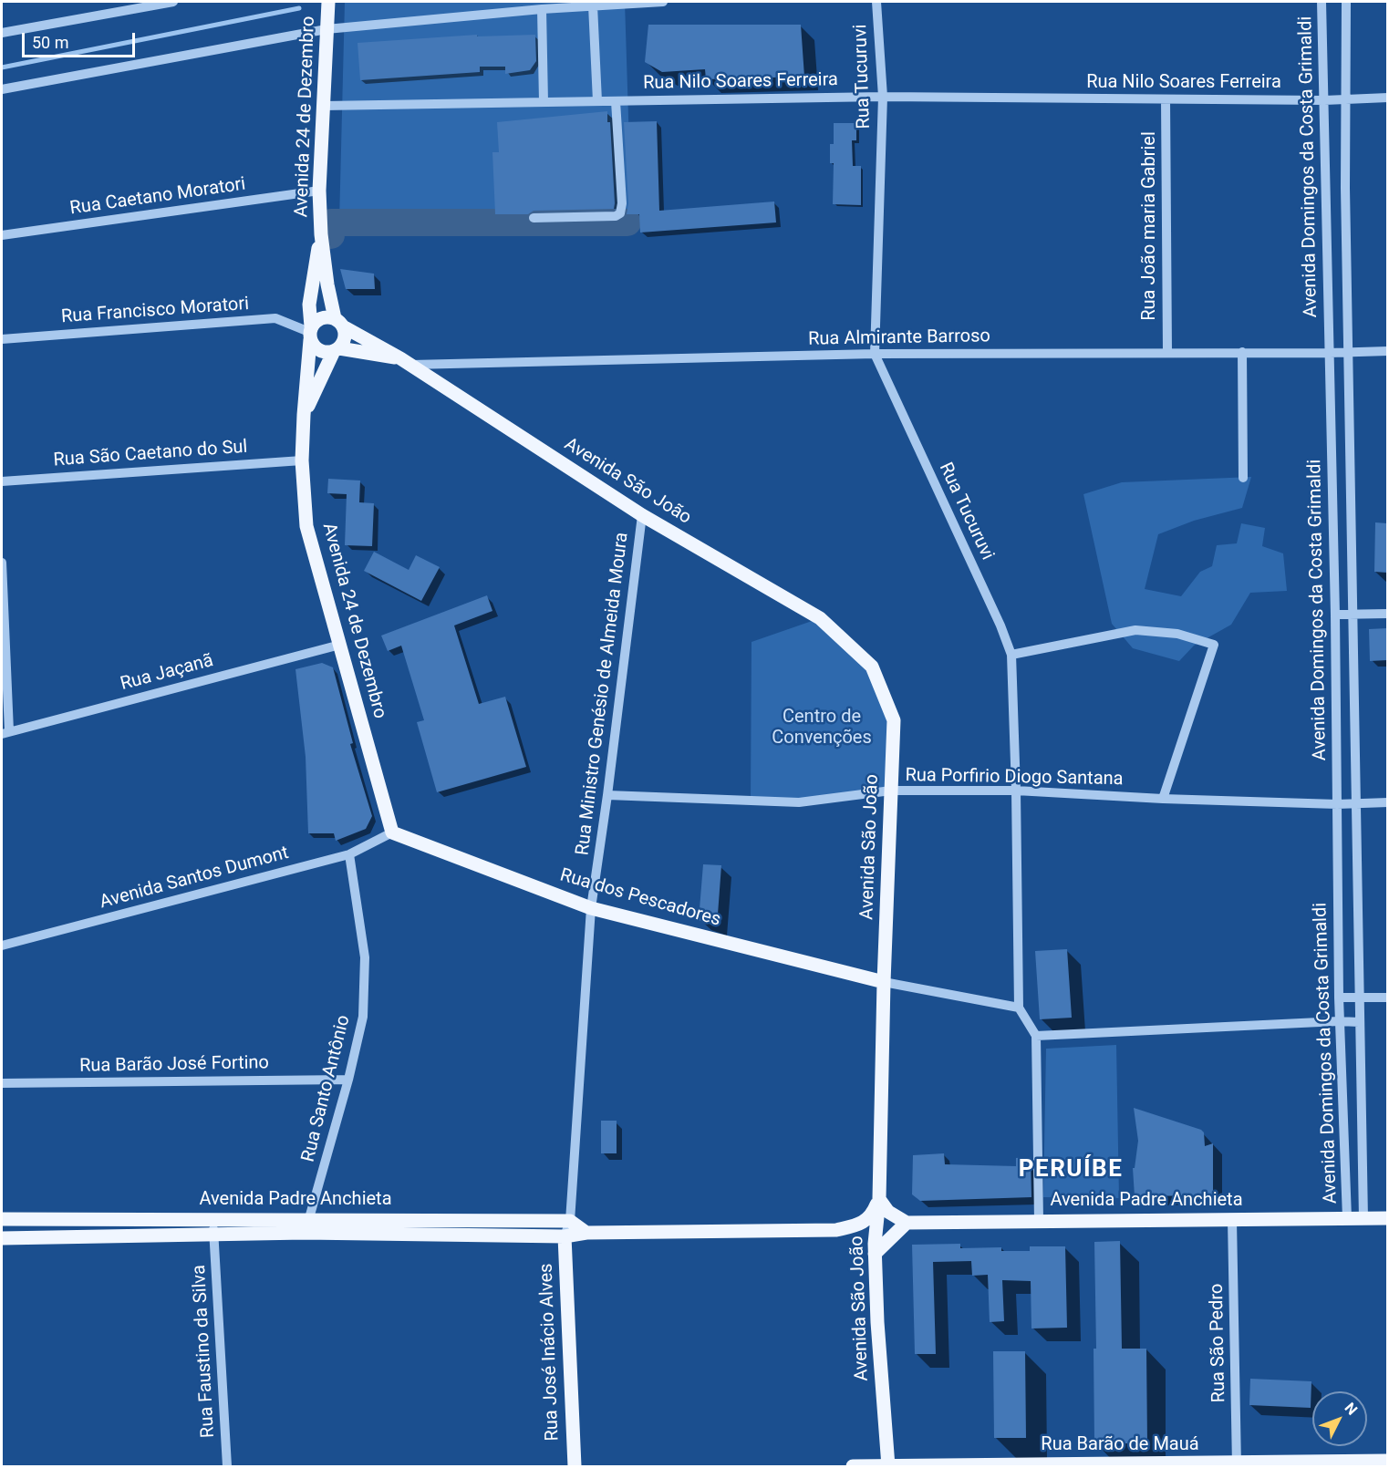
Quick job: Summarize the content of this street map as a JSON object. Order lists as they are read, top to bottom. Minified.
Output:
{"streets":{"main road":["Avenida 24 de Dezembro","Avenida São João","Rua dos Pescadores","Avenida Padre Anchieta","Rua José Inácio Alves","Rua Barão de Mauá"],"street":["Rua Tucuruvi","Rua Nilo Soares Ferreira","Avenida Domingos da Costa Grimaldi","Rua Caetano Moratori","Rua João maria Gabriel","Rua Francisco Moratori","Rua Almirante Barroso","Rua São Caetano do Sul","Rua Jaçanã","Rua Ministro Genésio de Almeida Moura","Rua Porfirio Diogo Santana","Avenida Santos Dumont","Rua Barão José Fortino","Rua Santo Antônio","Rua São Pedro","Rua Faustino da Silva"]},"crossings":[["Rua Tucuruvi","Rua Nilo Soares Ferreira"],["Rua Tucuruvi","Rua Almirante Barroso"],["Rua Tucuruvi","Rua Porfirio Diogo Santana"],["Rua Nilo Soares Ferreira","Avenida 24 de Dezembro"],["Rua Nilo Soares Ferreira","Avenida Domingos da Costa Grimaldi"],["Rua Nilo Soares Ferreira","Rua João maria Gabriel"],["Avenida 24 de Dezembro","Rua Caetano Moratori"],["Avenida 24 de Dezembro","Rua Francisco Moratori"],["Avenida 24 de Dezembro","Rua São Caetano do Sul"],["Avenida 24 de Dezembro","Avenida São João"],["Avenida 24 de Dezembro","Rua Jaçanã"],["Avenida 24 de Dezembro","Avenida Santos Dumont"],["Avenida 24 de Dezembro","Rua dos Pescadores"],["Avenida Domingos da Costa Grimaldi","Rua Almirante Barroso"],["Avenida Domingos da Costa Grimaldi","Rua Porfirio Diogo Santana"],["Avenida Domingos da Costa Grimaldi","Avenida Padre Anchieta"],["Rua João maria Gabriel","Rua Almirante Barroso"],["Rua Francisco Moratori","Avenida São João"],["Rua Almirante Barroso","Avenida São João"],["Avenida São João","Rua Ministro Genésio de Almeida Moura"],["Avenida São João","Rua Porfirio Diogo Santana"],["Avenida São João","Rua dos Pescadores"],["Avenida São João","Avenida Padre Anchieta"],["Avenida São João","Rua Barão de Mauá"],["Rua Ministro Genésio de Almeida Moura","Rua Porfirio Diogo Santana"],["Rua Ministro Genésio de Almeida Moura","Rua dos Pescadores"],["Rua Ministro Genésio de Almeida Moura","Avenida Padre Anchieta"],["Rua Ministro Genésio de Almeida Moura","Rua José Inácio Alves"],["Avenida Santos Dumont","Rua dos Pescadores"],["Avenida Santos Dumont","Rua Santo Antônio"],["Rua Barão José Fortino","Rua Santo Antônio"],["Rua Santo Antônio","Avenida Padre Anchieta"],["Avenida Padre Anchieta","Rua São Pedro"],["Avenida Padre Anchieta","Rua Faustino da Silva"],["Avenida Padre Anchieta","Rua José Inácio Alves"],["Rua São Pedro","Rua Barão de Mauá"]],"districts":["PERUÍBE"],"parks":["Centro de Convenções"],"scale_bar":"50 m","north":"top right"}
